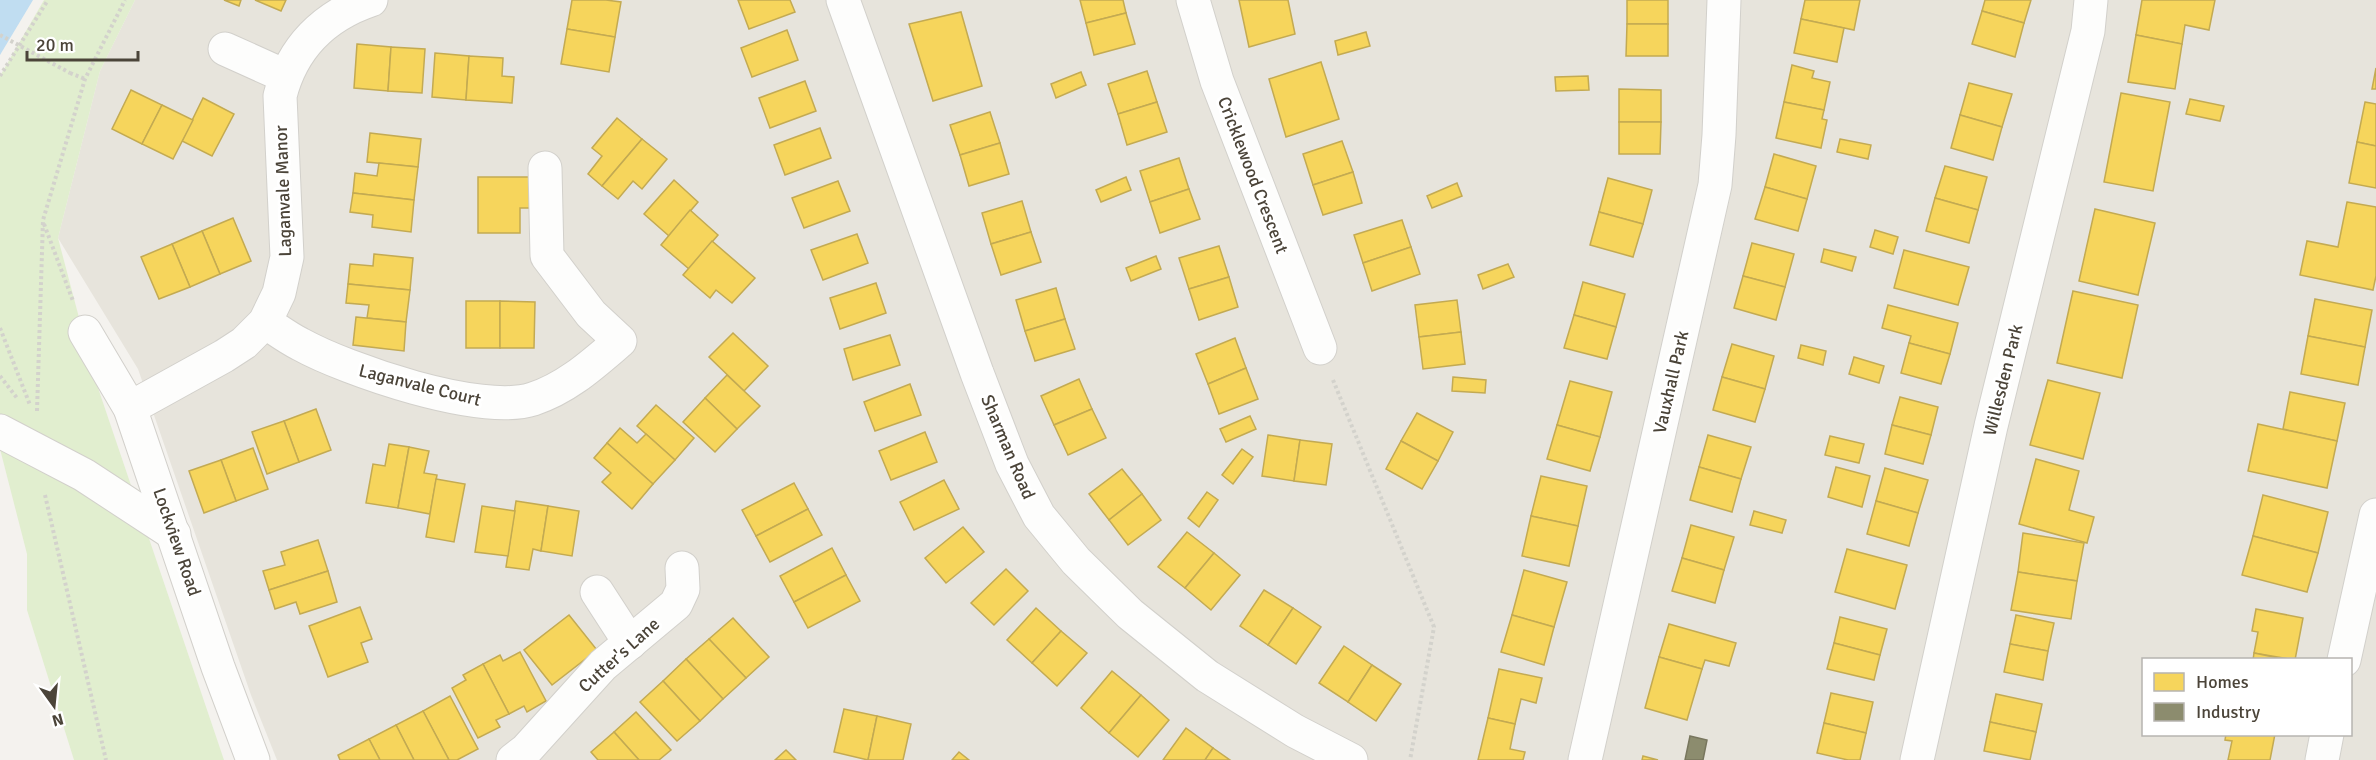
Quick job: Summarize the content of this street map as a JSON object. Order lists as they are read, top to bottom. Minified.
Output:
{"streets":{"street":["Cricklewood Crescent","Laganvale Manor","Willesden Park","Vauxhall Park","Laganvale Court","Sharman Road","Lockview Road","Cutter's Lane"]},"crossings":[["Laganvale Manor","Laganvale Court"],["Laganvale Manor","Lockview Road"]],"legend":["Homes","Industry"],"scale_bar":"20 m","north":"bottom"}
